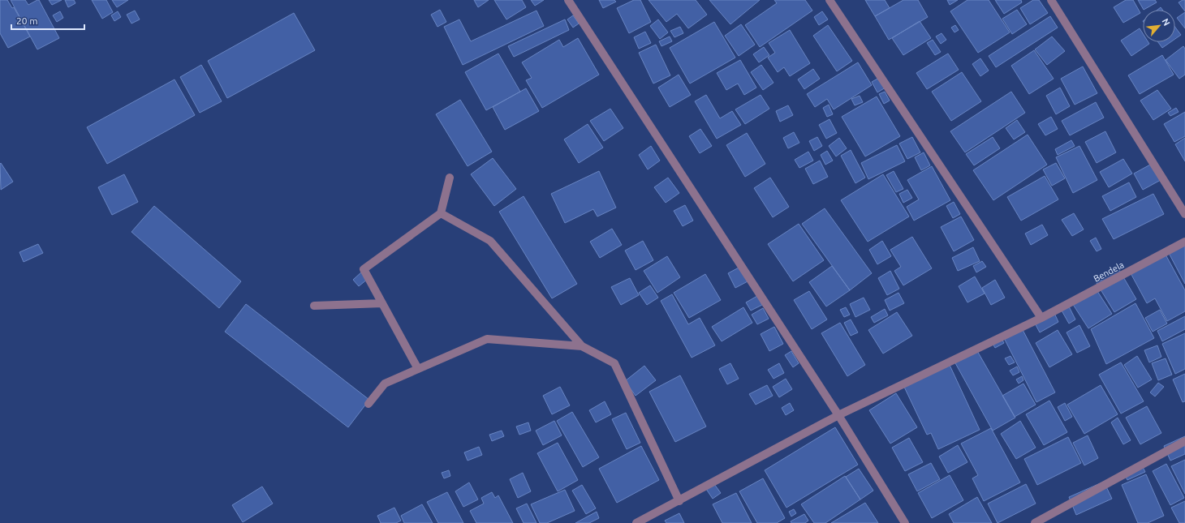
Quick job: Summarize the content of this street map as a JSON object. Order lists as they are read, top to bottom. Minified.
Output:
{"streets":{"street":["Bendela"]},"scale_bar":"20 m","north":"top right"}
